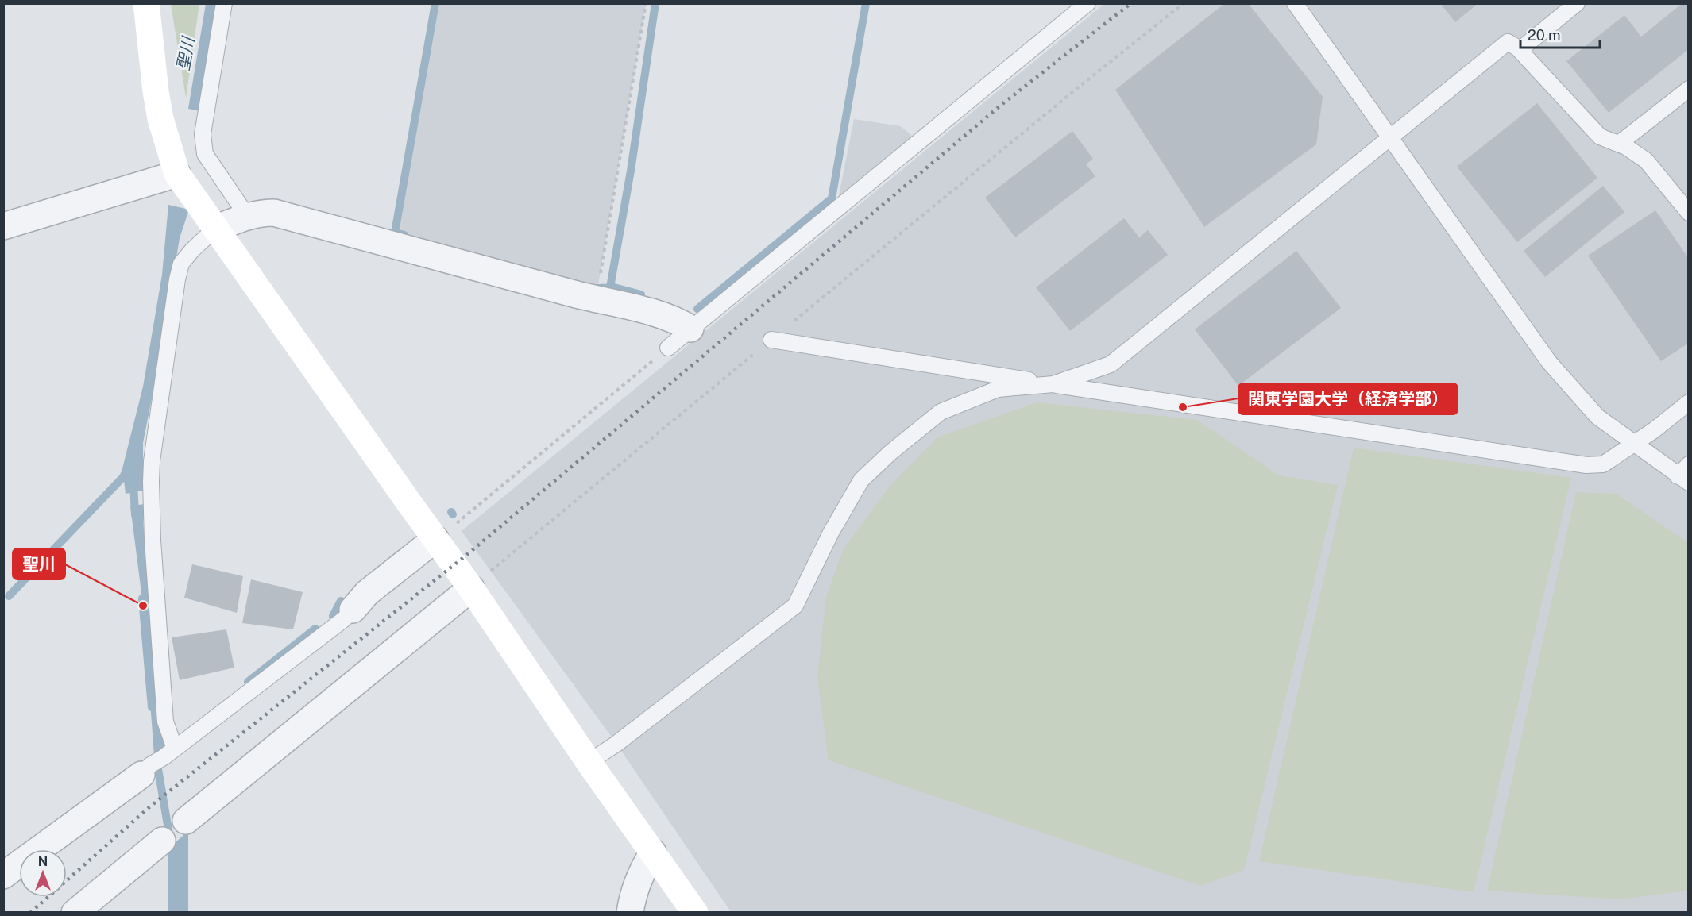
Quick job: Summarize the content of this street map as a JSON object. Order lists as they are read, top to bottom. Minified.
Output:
{"water":["聖川"],"places":["関東学園大学（経済学部）","聖川"],"scale_bar":"20 m","north":"top"}
